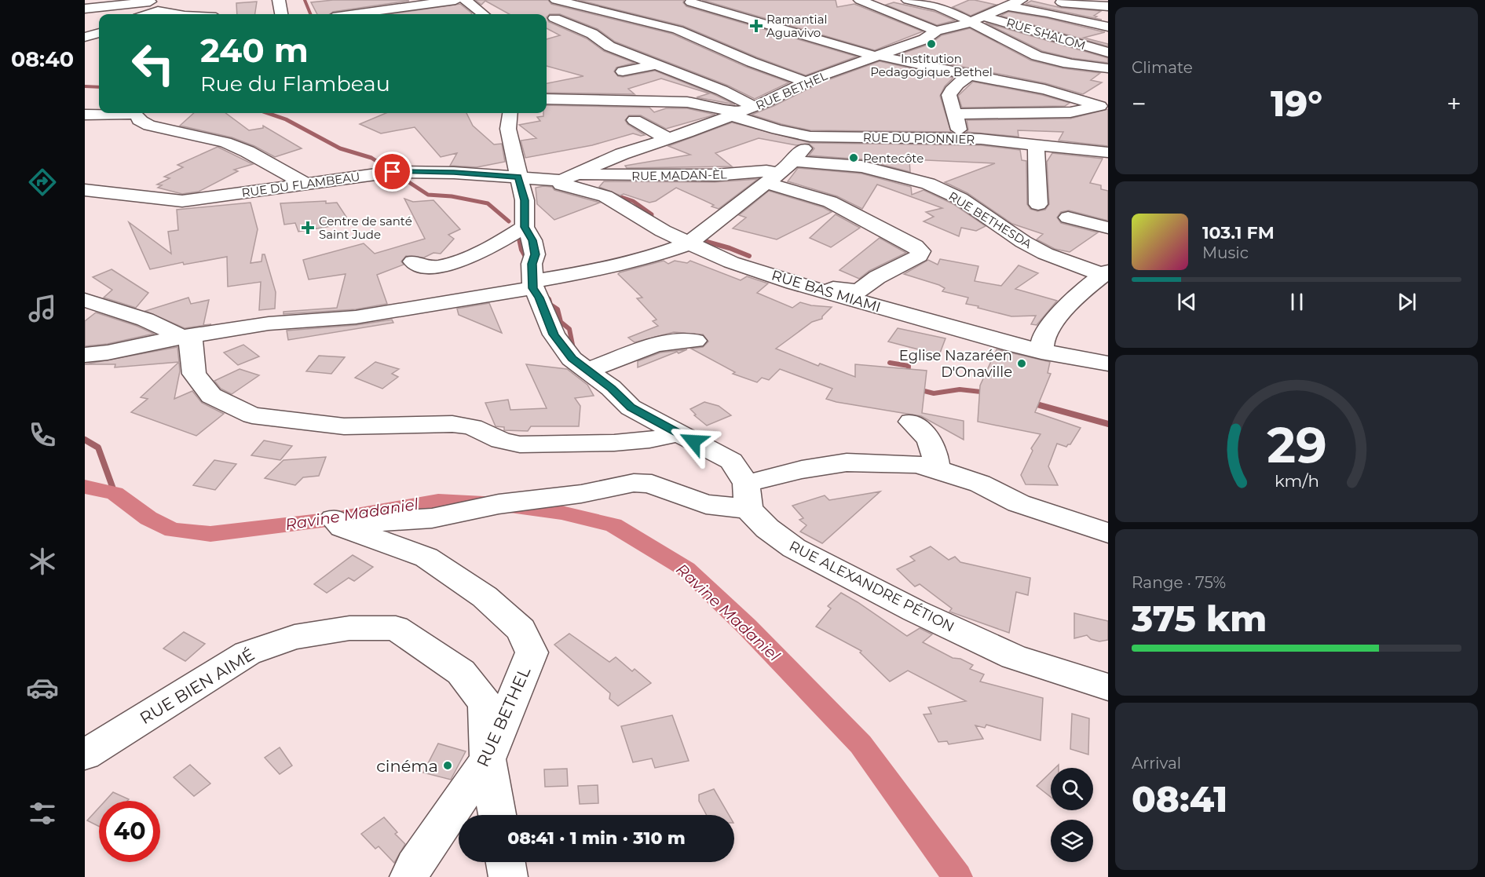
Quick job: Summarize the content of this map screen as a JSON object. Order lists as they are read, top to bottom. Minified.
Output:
{"streets":{"street":["RUE SHALOM","RUE BETHEL","RUE DU PIONNIER","RUE MADAN-ÈL","RUE DU FLAMBEAU","RUE BETHESDA","RUE BAS MIAMI","RUE ALEXANDRE PÉTION","RUE BIEN AIMÉ"]},"crossings":[["RUE SHALOM","RUE BETHEL"],["RUE BETHEL","RUE DU PIONNIER"],["RUE BETHEL","RUE MADAN-ÈL"],["RUE BETHEL","RUE BAS MIAMI"],["RUE BETHEL","RUE ALEXANDRE PÉTION"],["RUE BETHEL","RUE BIEN AIMÉ"],["RUE MADAN-ÈL","RUE DU FLAMBEAU"],["RUE MADAN-ÈL","RUE BAS MIAMI"],["RUE MADAN-ÈL","RUE ALEXANDRE PÉTION"],["RUE DU FLAMBEAU","RUE ALEXANDRE PÉTION"]],"water":["Ravine Madaniel"],"places":{"health":["Ramantial Aguavivo","Centre de santé Saint Jude"],"other":["Institution Pedagogique Bethel","Pentecôte","Eglise Nazaréen D'Onaville","cinéma"]},"page":{"tabs":"08:40","tile":["Climate",["Range · 75%","375 km"],["Arrival","08:41"]],"turn":["240 m","Rue du Flambeau"],"heat":["−","19°","+"],"song":["103.1 FM","Music"],"limit":"40","trip":"08:41 · 1 min · 310 m","gauge":["29","km/h"]}}
